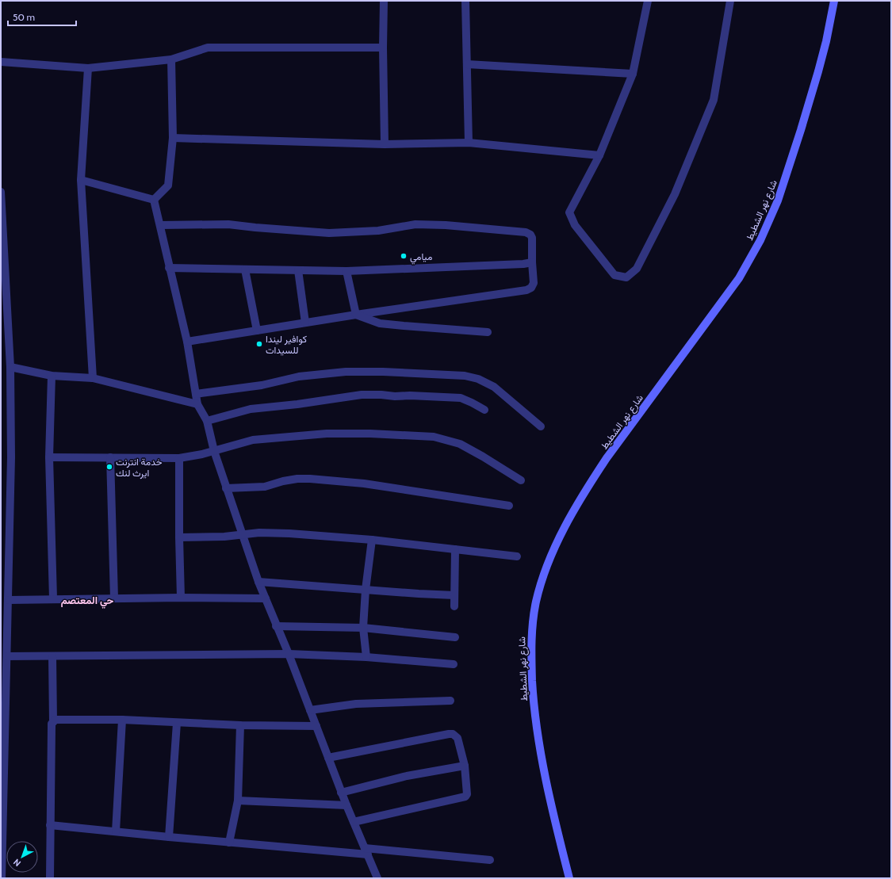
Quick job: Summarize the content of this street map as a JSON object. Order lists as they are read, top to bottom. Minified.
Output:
{"streets":{"main road":["شارع نهر الشطيط"]},"districts":["حي المعتصم"],"places":["ميامي","كوافير ليندا للسيدات","خدمة انترنت ايرث لنك"],"scale_bar":"50 m","north":"bottom left"}
